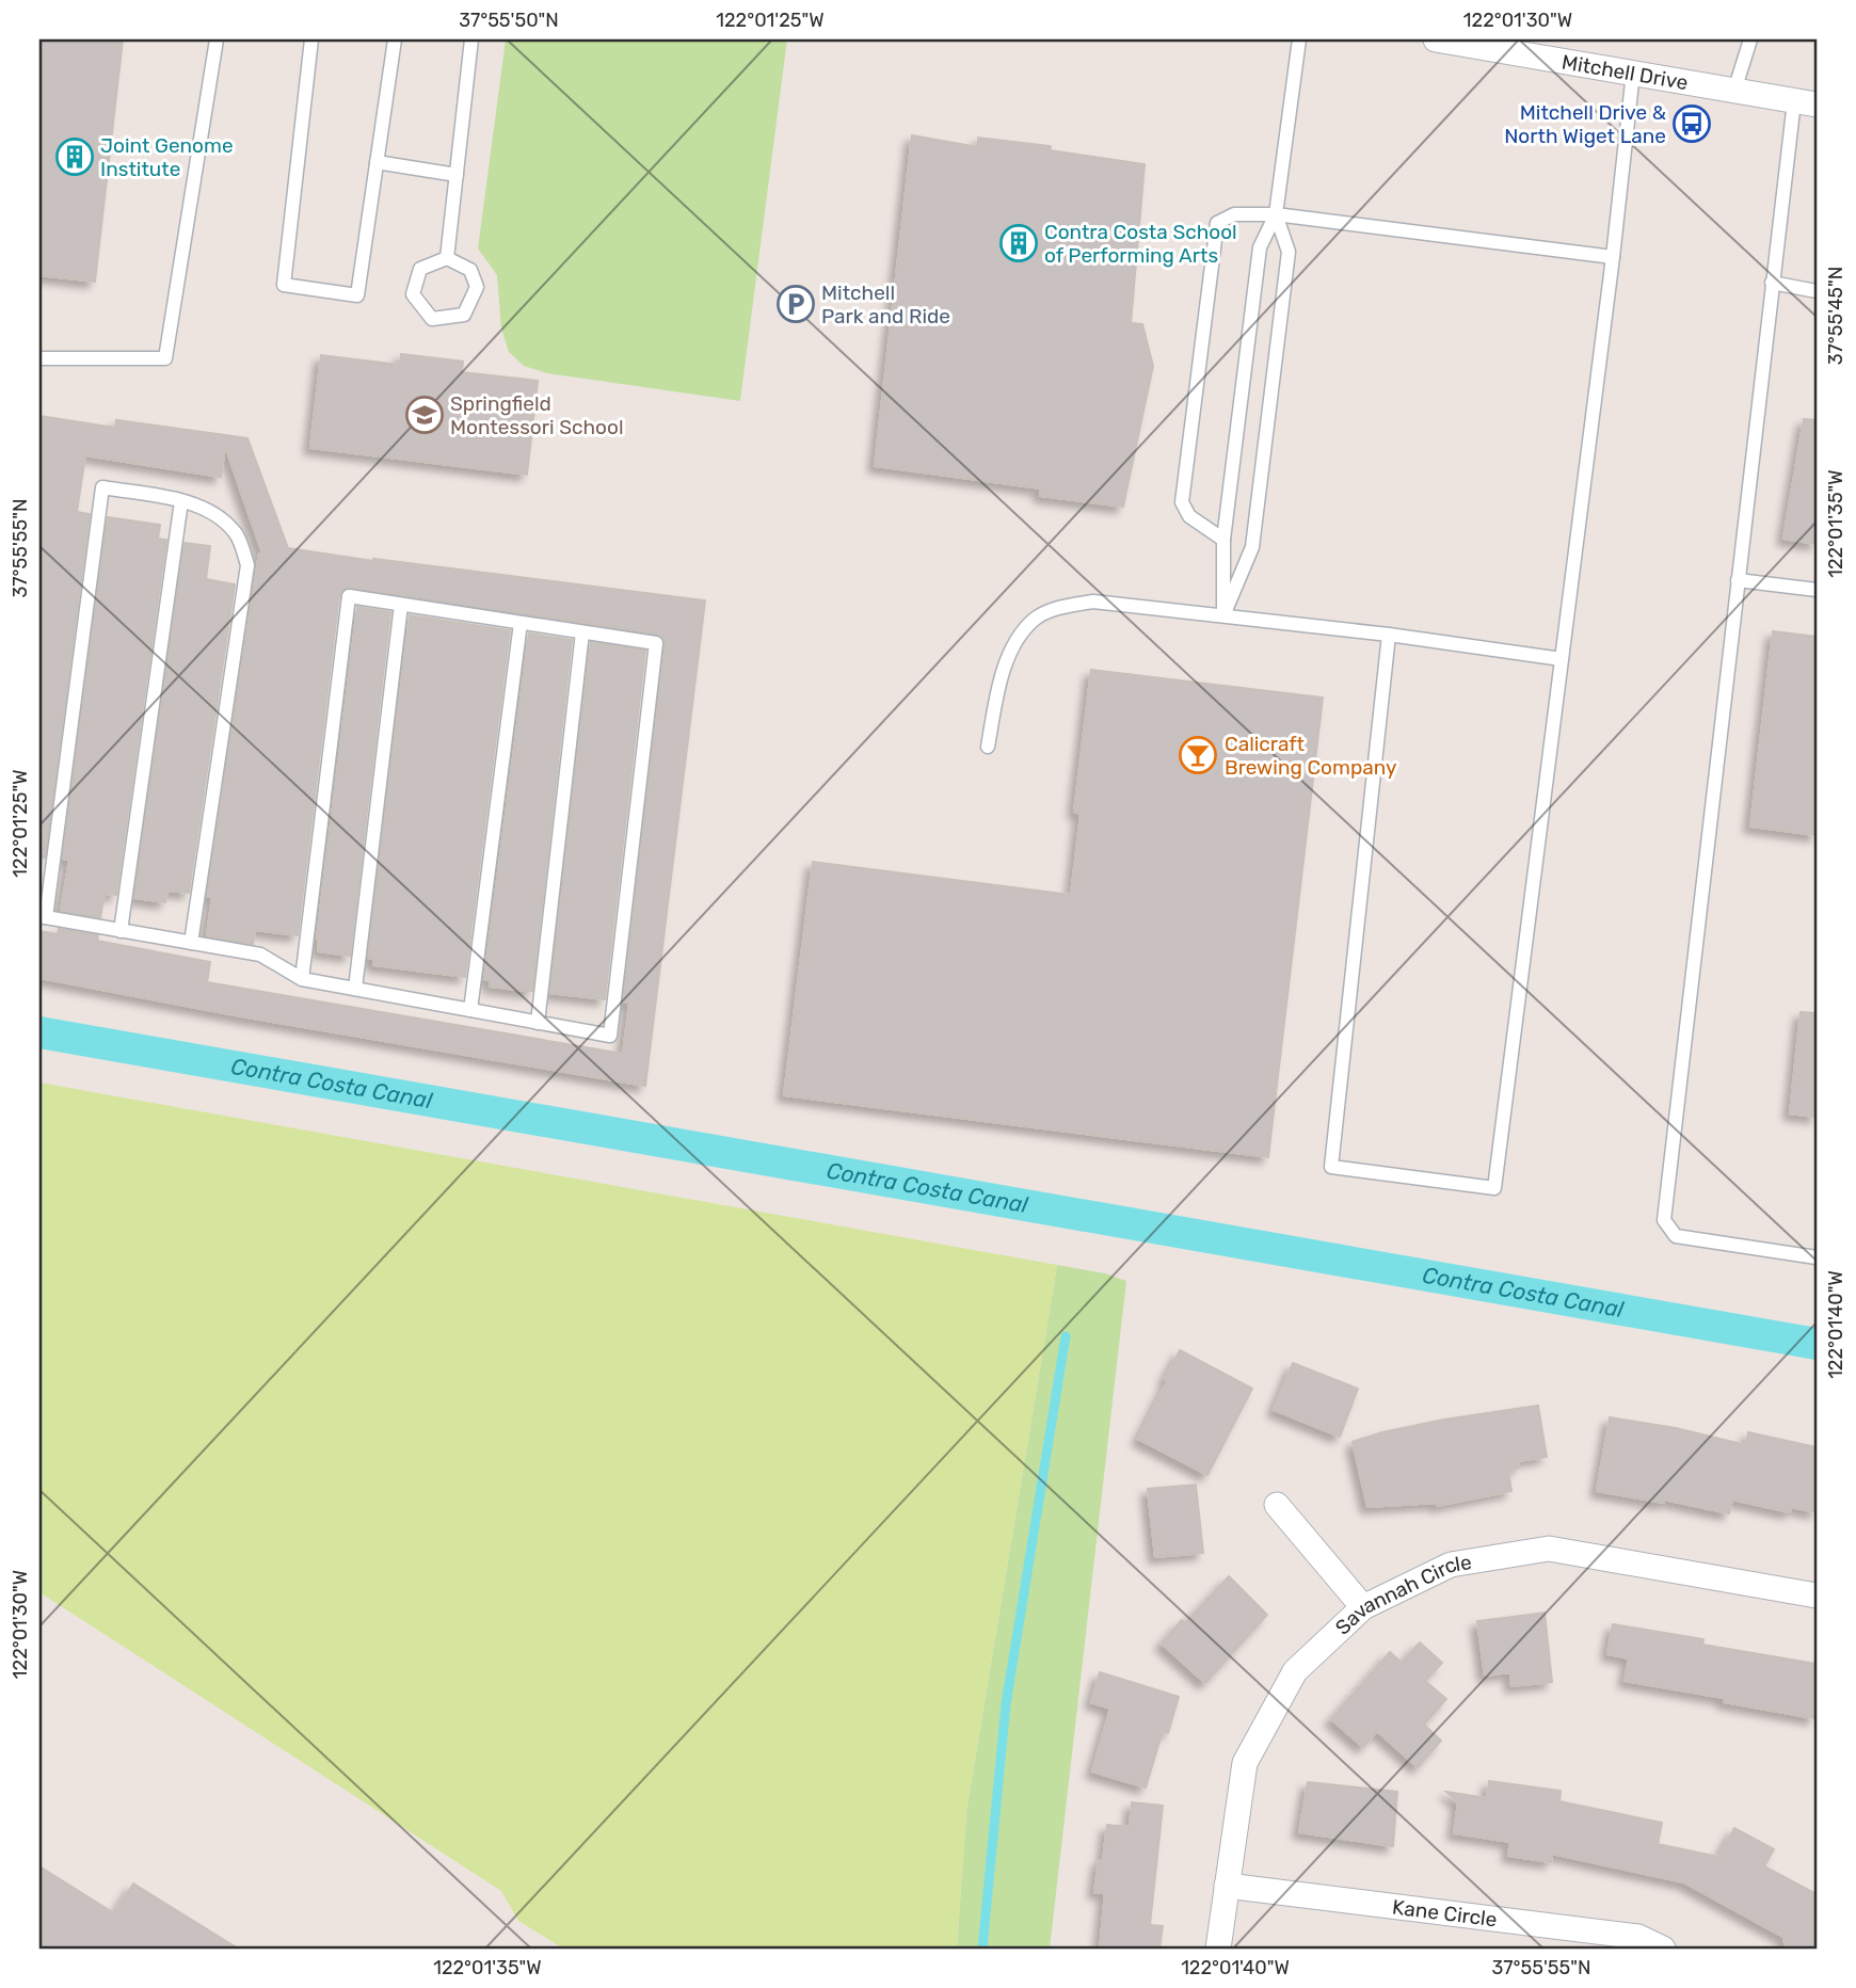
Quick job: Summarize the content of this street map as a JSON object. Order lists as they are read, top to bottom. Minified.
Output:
{"streets":{"street":["Mitchell Drive","Savannah Circle","Kane Circle"]},"crossings":[["Savannah Circle","Kane Circle"]],"water":["Contra Costa Canal"],"places":{"bus stop":["Mitchell Drive & North Wiget Lane"],"building":["Joint Genome Institute","Contra Costa School of Performing Arts"],"parking":["Mitchell Park and Ride"],"school or university":["Springfield Montessori School"],"bar":["Calicraft Brewing Company"]},"coordinates":["37°55'50\"N","122°01'25\"W","122°01'30\"W","37°55'45\"N","122°01'35\"W","37°55'55\"N","122°01'40\"W"]}
